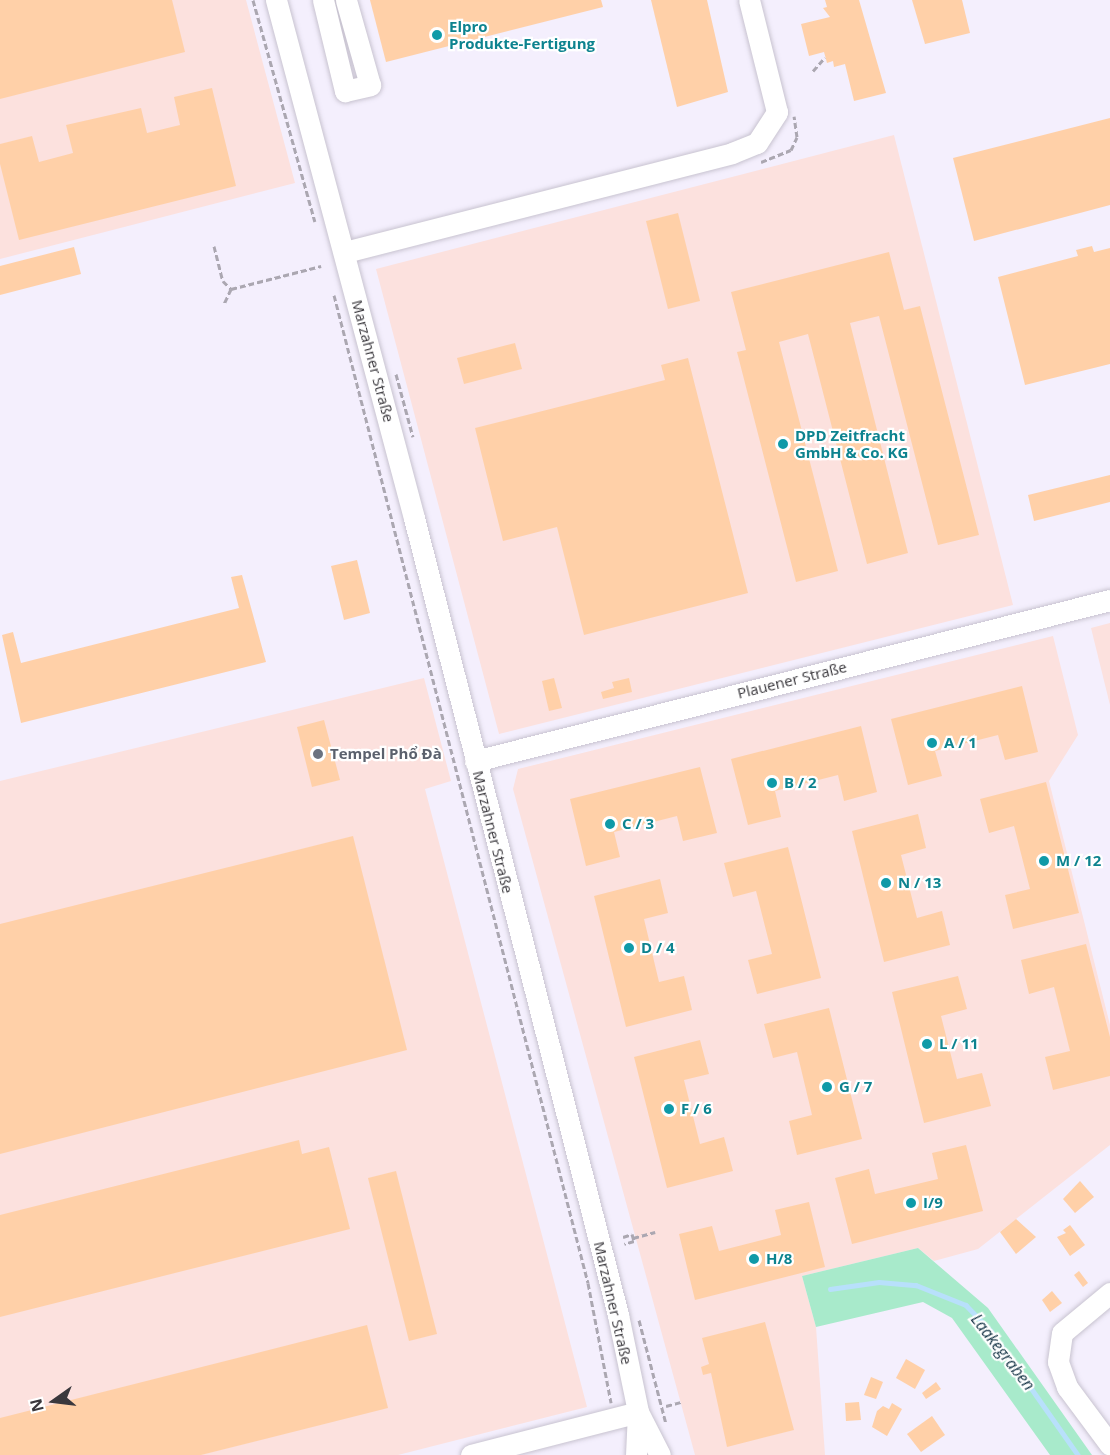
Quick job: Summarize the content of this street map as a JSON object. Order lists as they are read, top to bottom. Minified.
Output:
{"streets":{"street":["Marzahner Straße","Plauener Straße"]},"crossings":[["Marzahner Straße","Plauener Straße"]],"water":["Laakegraben"],"places":["Elpro Produkte-Fertigung","DPD Zeitfracht GmbH & Co. KG","A / 1","Tempel Phổ Đà","B / 2","C / 3","M / 12","N / 13","D / 4","L / 11","G / 7","F / 6","I/9","H/8"],"north":"left"}
